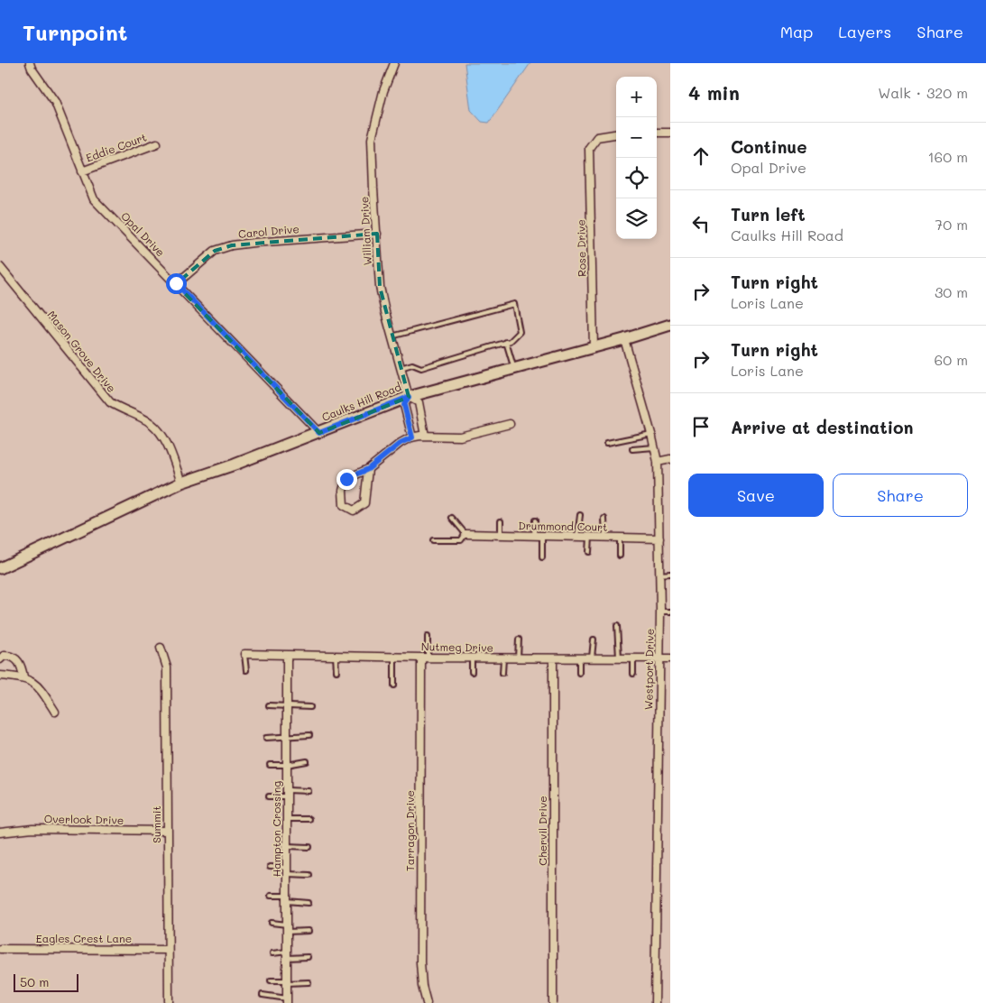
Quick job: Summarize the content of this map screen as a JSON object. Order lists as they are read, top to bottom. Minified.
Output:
{"streets":{"main road":["Caulks Hill Road"],"street":["Eddie Court","William Drive","Carol Drive","Opal Drive","Rose Drive","Mason Grove Drive","Drummond Court","Nutmeg Drive","Westport Drive","Overlook Drive","Summit","Hampton Crossing","Tarragon Drive","Chervil Drive","Eagles Crest Lane"]},"crossings":[["Eddie Court","Opal Drive"],["William Drive","Carol Drive"],["William Drive","Caulks Hill Road"],["Carol Drive","Opal Drive"],["Opal Drive","Caulks Hill Road"],["Rose Drive","Caulks Hill Road"],["Mason Grove Drive","Caulks Hill Road"],["Caulks Hill Road","Westport Drive"],["Drummond Court","Westport Drive"],["Nutmeg Drive","Westport Drive"],["Nutmeg Drive","Hampton Crossing"],["Nutmeg Drive","Tarragon Drive"],["Nutmeg Drive","Chervil Drive"],["Overlook Drive","Summit"],["Summit","Eagles Crest Lane"]],"scale_bar":"50 m","page":{"header":"Turnpoint","nav":["Map","Layers","Share"],"heading":["4 min","Walk · 320 m"],"map_buttons":["+","−"],"list":[["Continue","Opal Drive","160 m"],["Turn left","Caulks Hill Road","70 m"],["Turn right","Loris Lane","30 m"],["Turn right","Loris Lane","60 m"],"Arrive at destination"],"buttons":["Save","Share"],"scale":"50 m"}}
